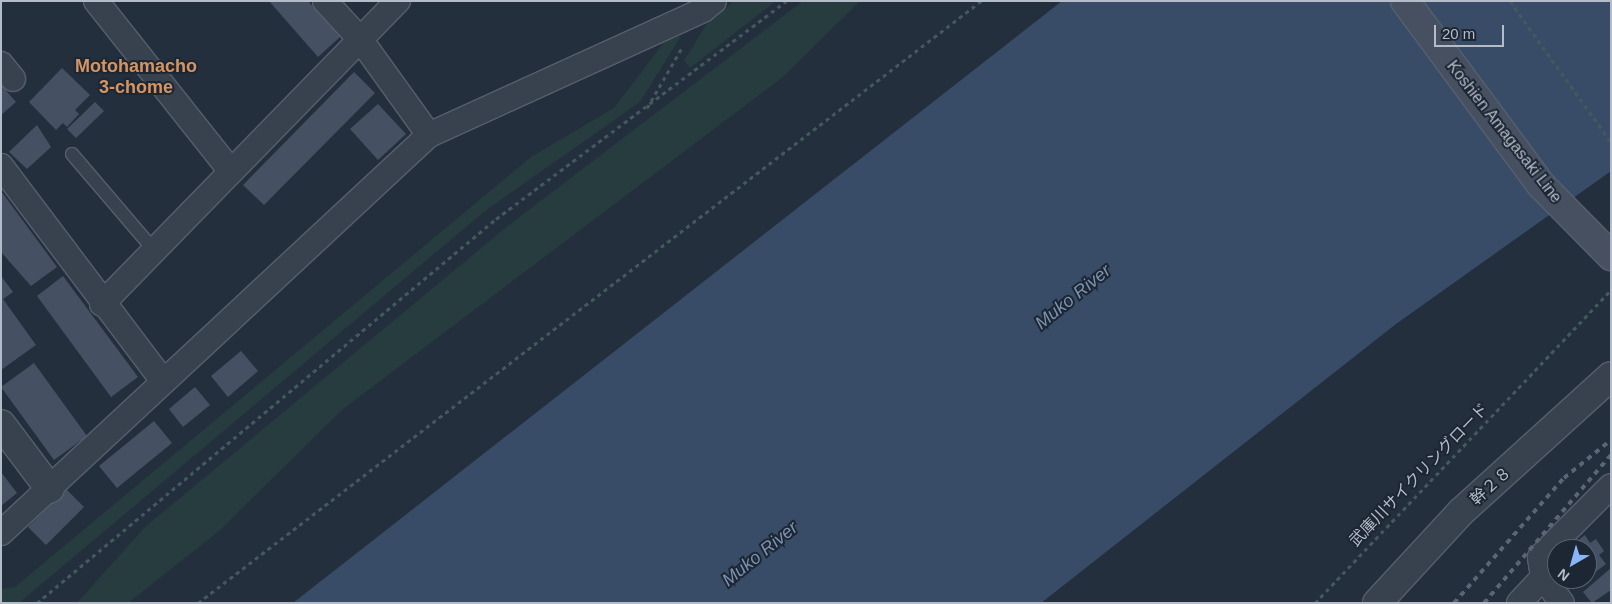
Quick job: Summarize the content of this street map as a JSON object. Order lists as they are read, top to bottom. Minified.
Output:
{"streets":{"main road":["Koshien Amagasaki Line"],"street":["幹２８"],"path":["武庫川サイクリングロード"]},"districts":["Motohamacho 3-chome"],"water":["Muko River"],"scale_bar":"20 m","north":"bottom left"}
